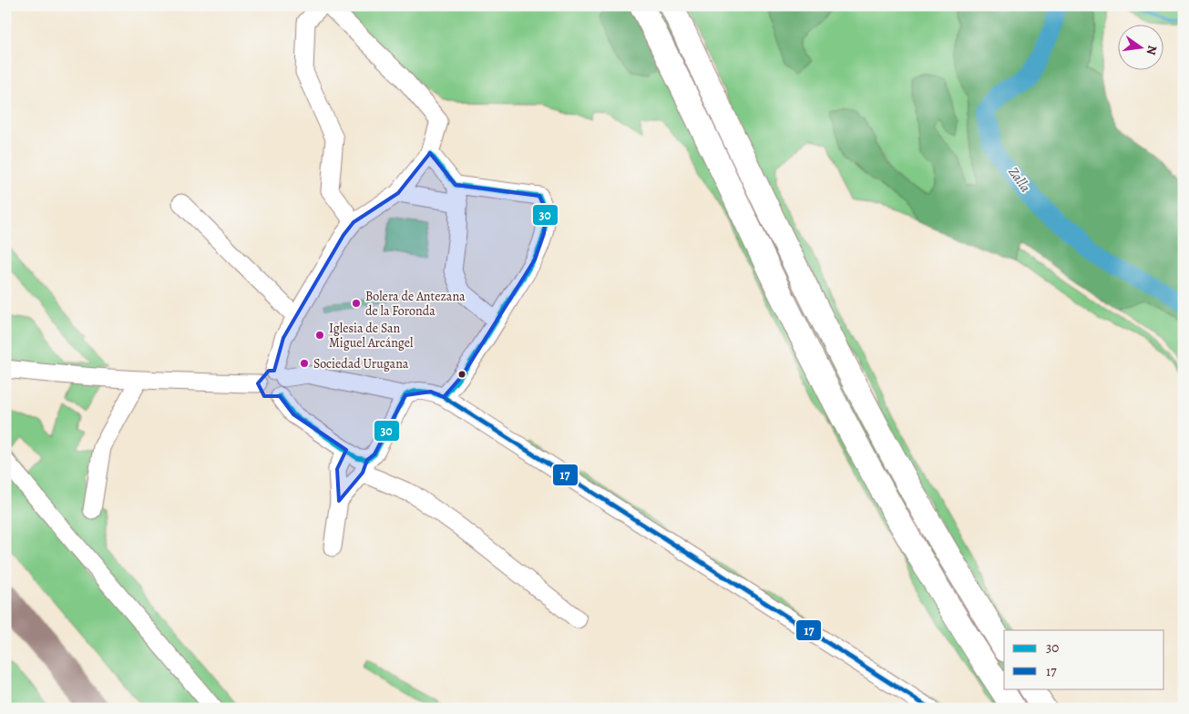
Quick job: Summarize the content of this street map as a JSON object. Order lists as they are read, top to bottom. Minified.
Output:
{"water":["Zalla"],"places":["Bolera de Antezana de la Foronda","Iglesia de San Miguel Arcángel","Sociedad Urugana"],"lines":["transit line 30","transit line 17"],"legend":["30","17"],"north":"right"}
